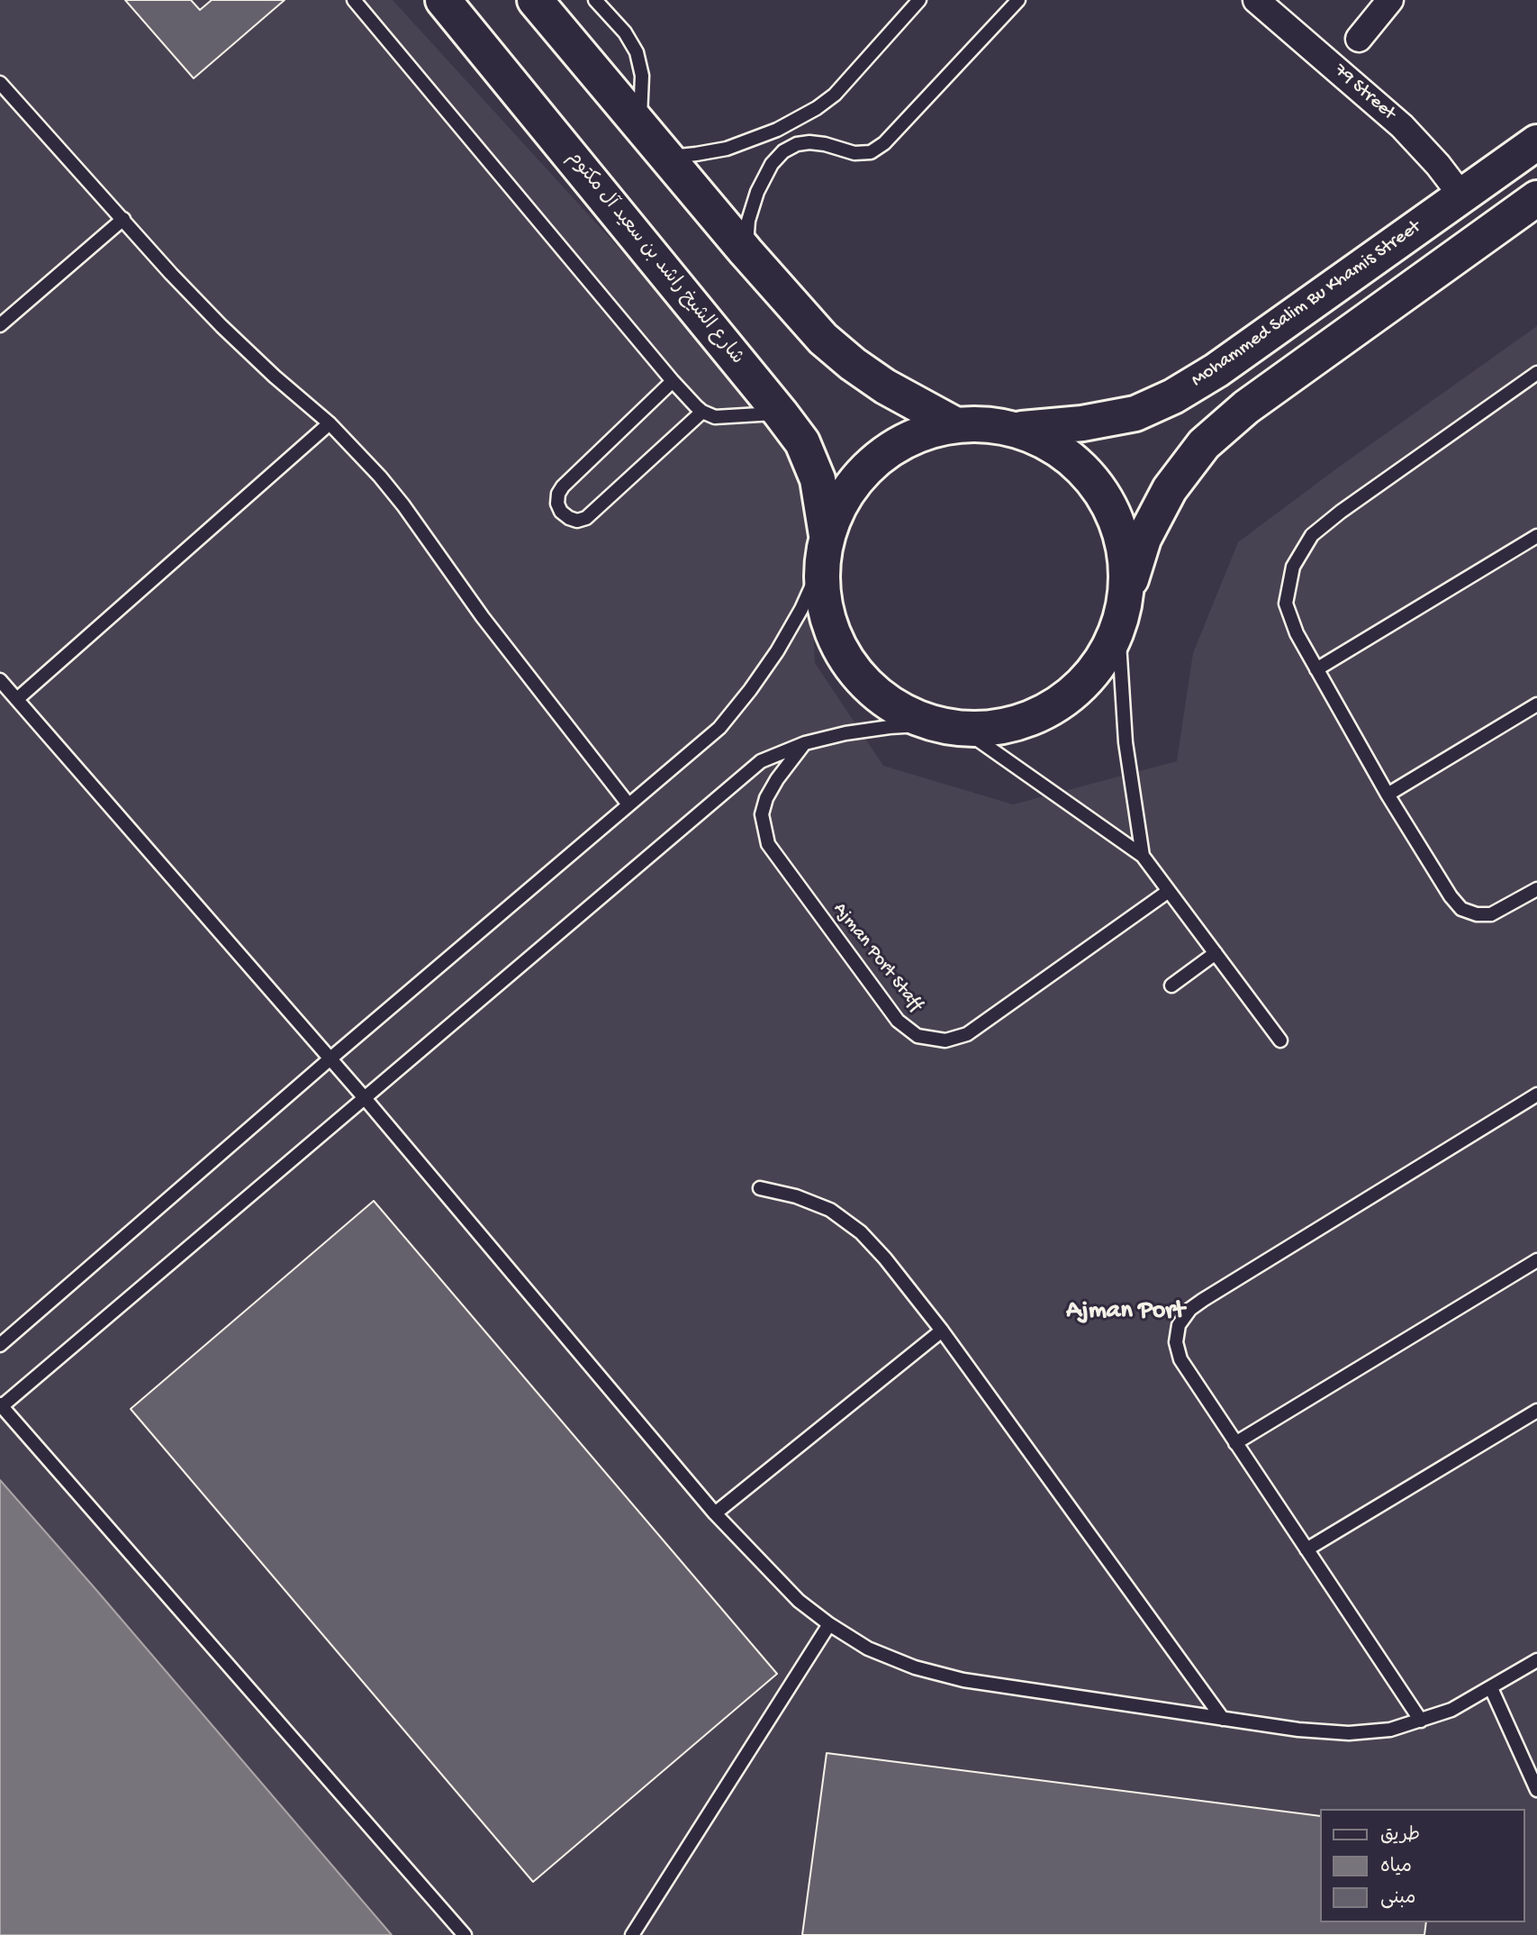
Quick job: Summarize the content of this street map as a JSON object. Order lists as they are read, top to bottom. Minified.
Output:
{"streets":{"main road":["شارع الشيخ راشد بن سعيد آل مكتوم","Mohammed Salim Bu Khamis Street"],"street":["79 Street"],"lane":["Ajman Port Staff"]},"crossings":[["79 Street","Mohammed Salim Bu Khamis Street"]],"districts":["Ajman Port"],"legend":["طريق","مياه","مبنى"]}
